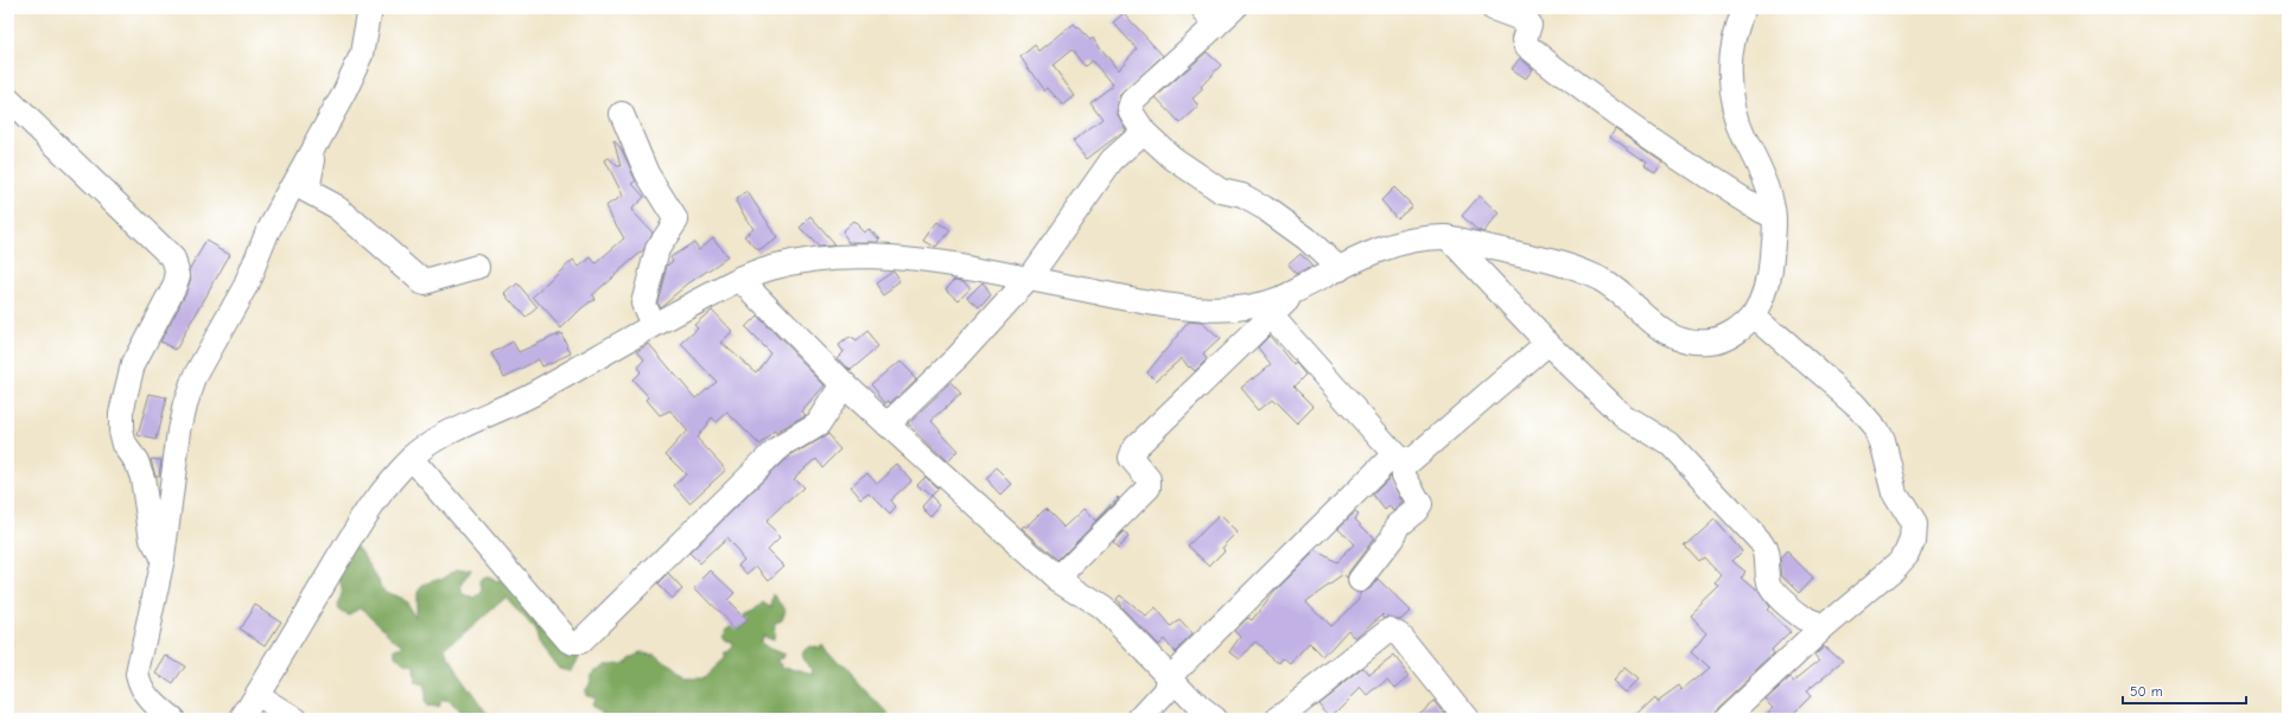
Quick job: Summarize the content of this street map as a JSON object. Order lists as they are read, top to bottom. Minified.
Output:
{"scale_bar":"50 m"}
